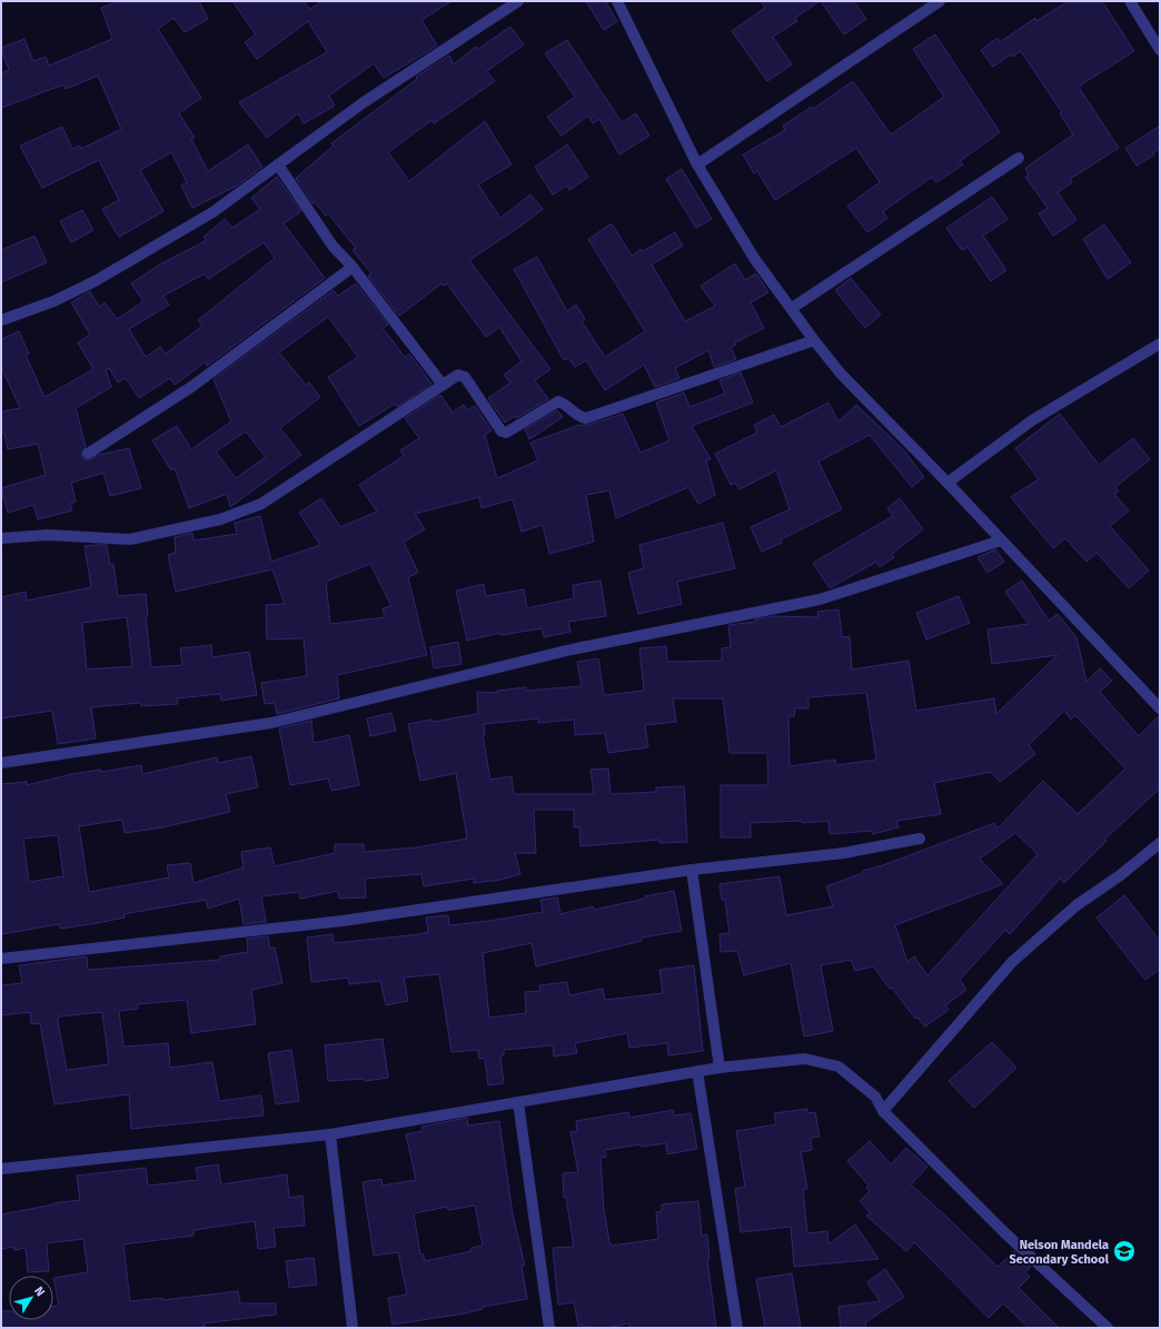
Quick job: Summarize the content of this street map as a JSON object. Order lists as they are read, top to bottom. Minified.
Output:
{"places":{"school or university":["Nelson Mandela Secondary School"]},"north":"top right"}
